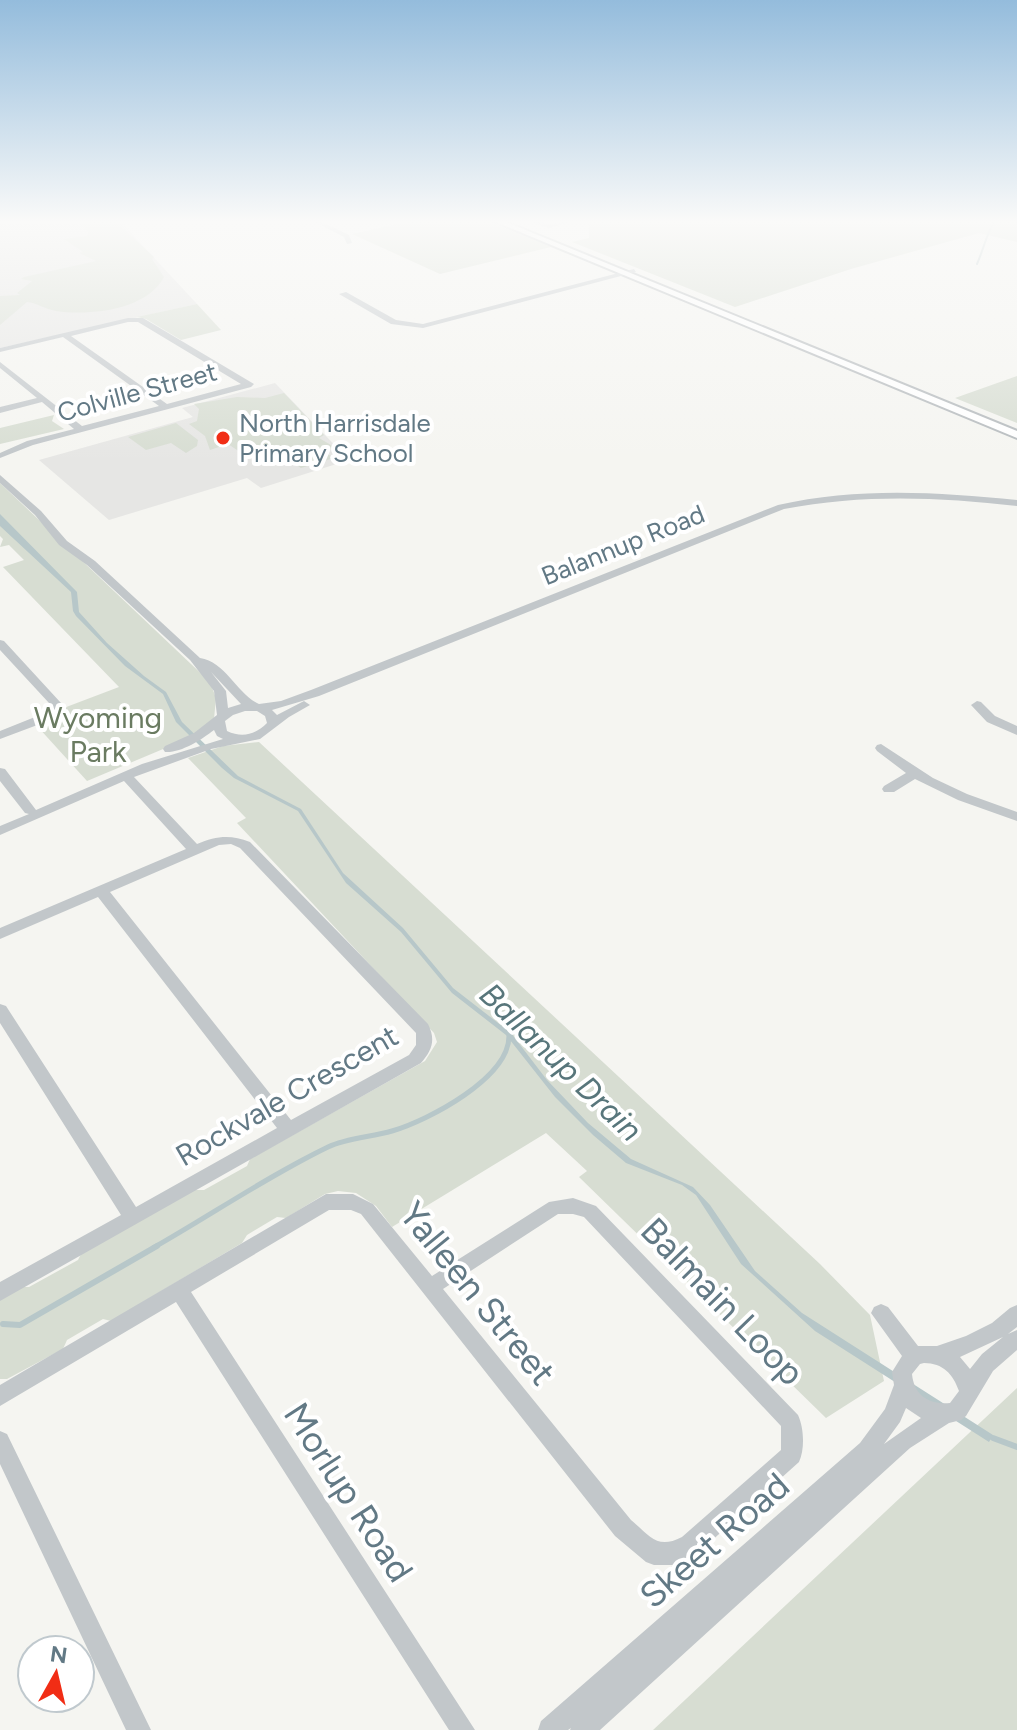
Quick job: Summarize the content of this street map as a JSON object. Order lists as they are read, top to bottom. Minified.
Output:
{"streets":{"street":["Colville Street","Balannup Road","Rockvale Crescent","Yalleen Street","Balmain Loop","Morlup Road","Skeet Road"]},"crossings":[["Yalleen Street","Balmain Loop"],["Yalleen Street","Morlup Road"]],"water":["Ballanup Drain"],"parks":["Wyoming Park"],"places":["North Harrisdale Primary School"],"north":"top"}
